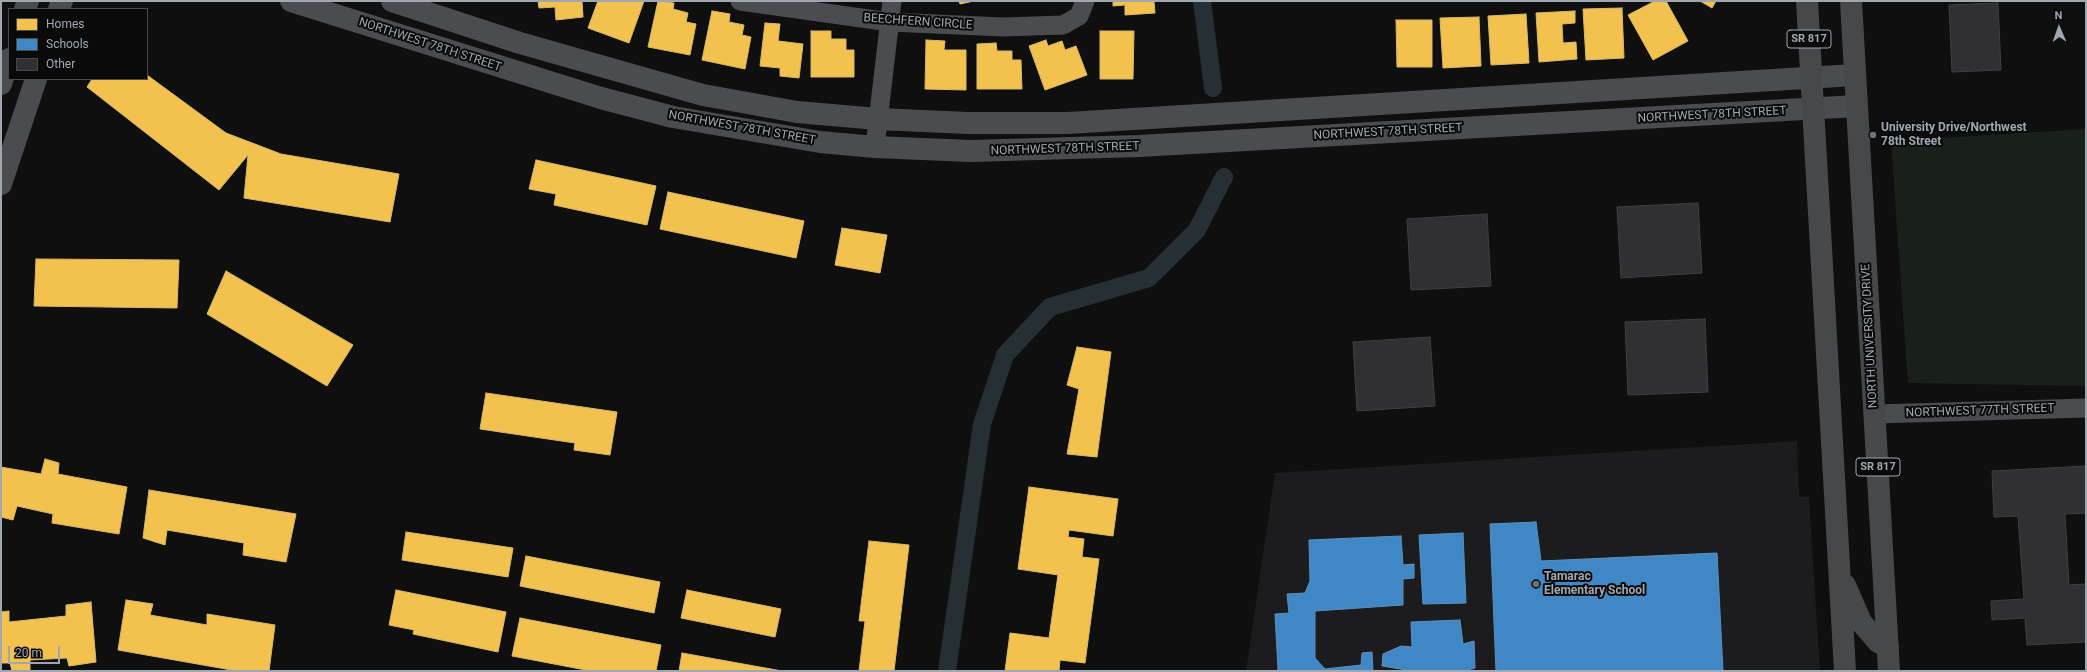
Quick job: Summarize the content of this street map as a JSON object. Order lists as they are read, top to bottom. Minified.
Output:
{"streets":{"main road":["SR 817","NORTH UNIVERSITY DRIVE"],"street":["BEECHFERN CIRCLE","NORTHWEST 78TH STREET","NORTHWEST 77TH STREET"]},"crossings":[["SR 817","NORTHWEST 78TH STREET"],["NORTHWEST 78TH STREET","NORTH UNIVERSITY DRIVE"],["NORTH UNIVERSITY DRIVE","NORTHWEST 77TH STREET"]],"places":["University Drive/Northwest 78th Street","Tamarac Elementary School"],"legend":["Homes","Schools","Other"],"scale_bar":"20 m","north":"top"}
